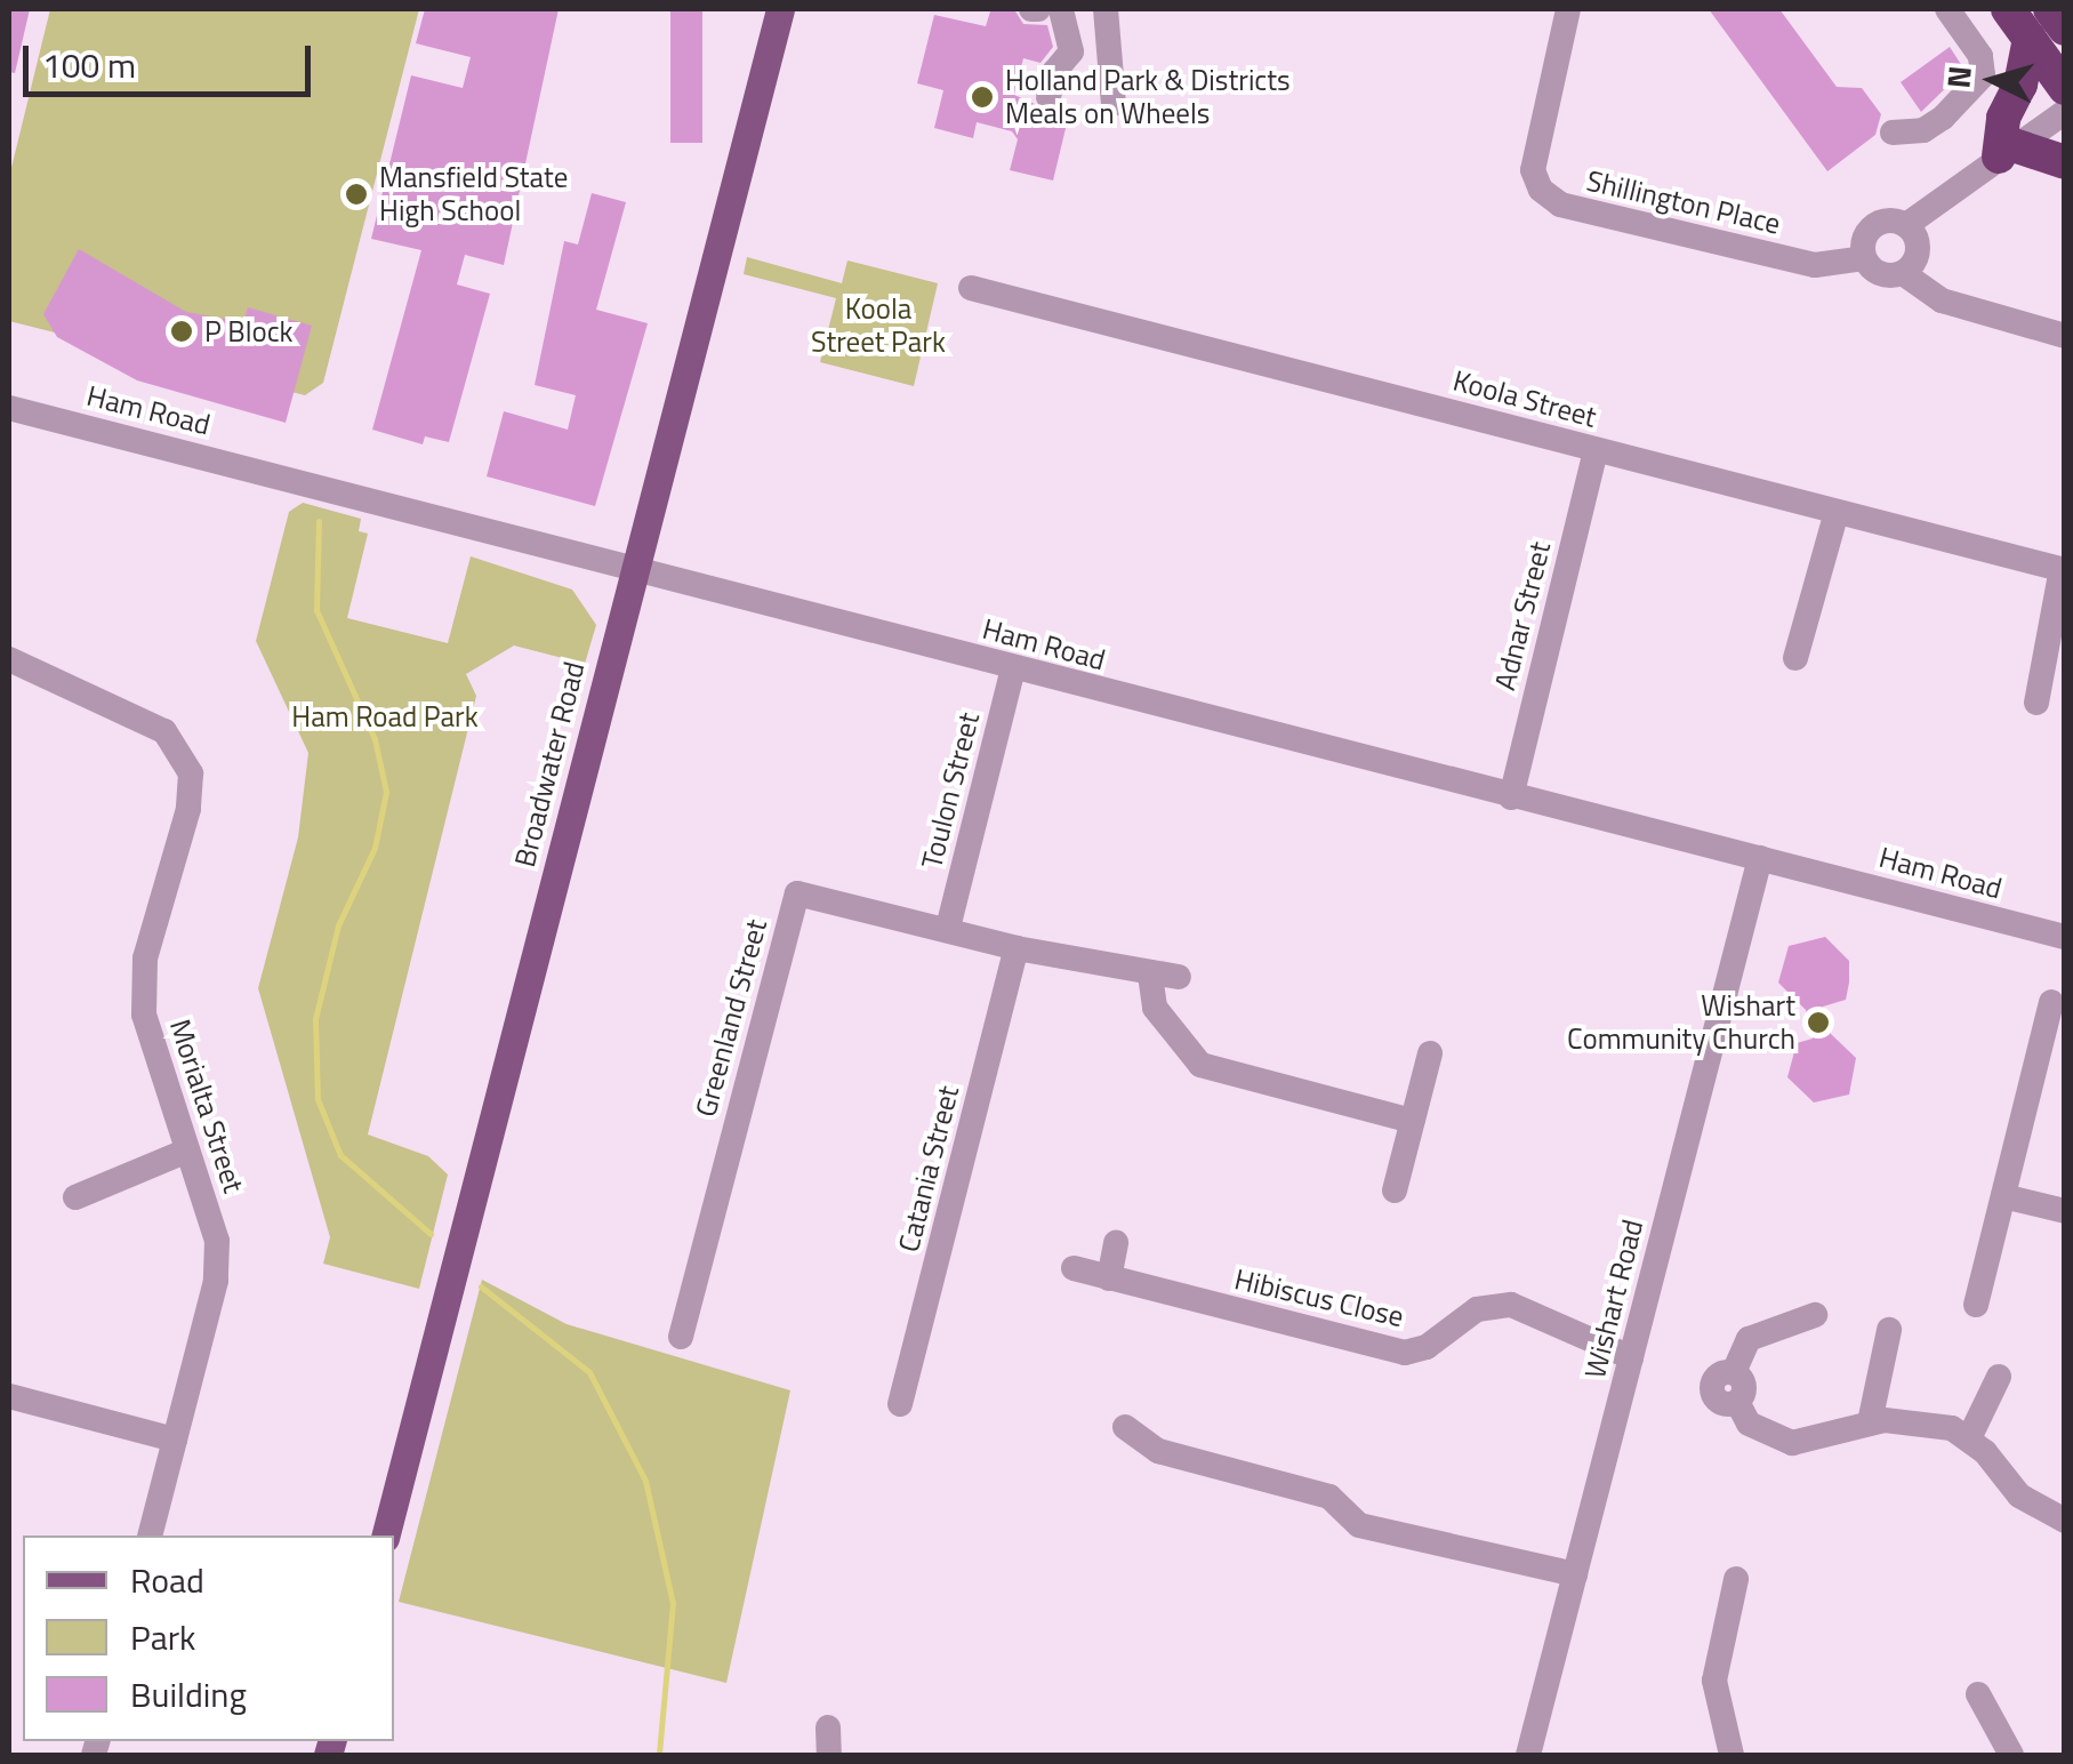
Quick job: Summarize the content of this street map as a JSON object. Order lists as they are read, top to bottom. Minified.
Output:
{"streets":{"main road":["Broadwater Road"],"street":["Shillington Place","Koola Street","Ham Road","Adnar Street","Toulon Street","Greenland Street","Morialta Street","Catania Street","Hibiscus Close","Wishart Road"]},"crossings":[["Koola Street","Adnar Street"],["Ham Road","Adnar Street"],["Ham Road","Broadwater Road"],["Ham Road","Toulon Street"],["Ham Road","Wishart Road"],["Toulon Street","Greenland Street"],["Greenland Street","Catania Street"],["Hibiscus Close","Wishart Road"]],"parks":["Koola Street Park","Ham Road Park"],"places":["Holland Park & Districts Meals on Wheels","Mansfield State High School","P Block","Wishart Community Church"],"legend":["Road","Park","Building"],"scale_bar":"100 m","north":"left"}
